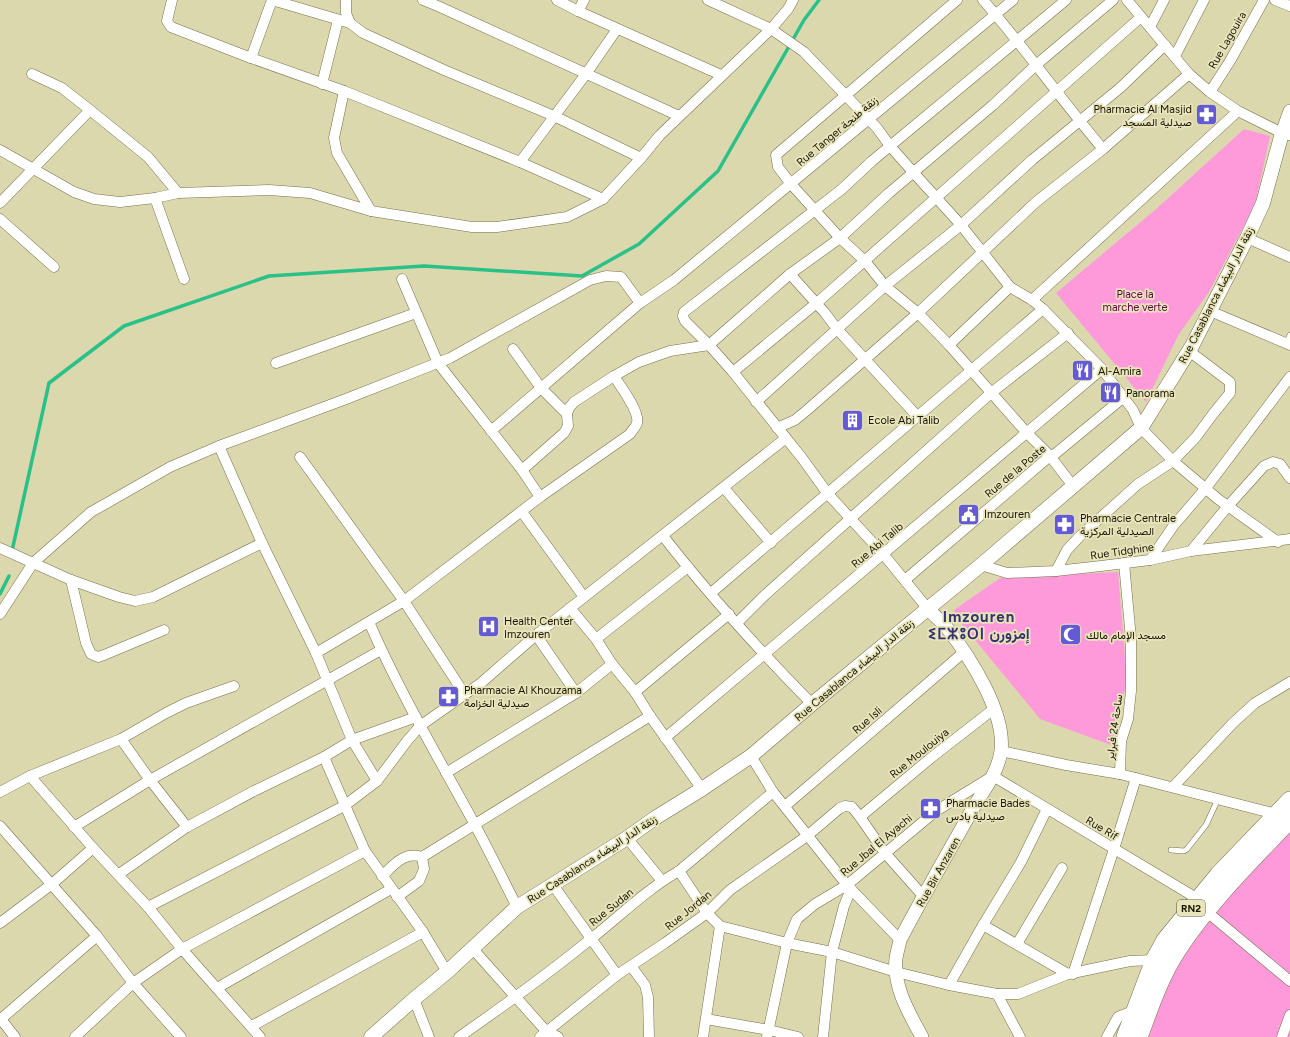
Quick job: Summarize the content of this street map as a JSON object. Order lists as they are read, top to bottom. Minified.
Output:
{"streets":{"highway":["RN2"],"main road":["Rue Casablanca زنقة الدار البيضاء"],"street":["Rue Lagouira","Rue Tanger زنقة طنجة","Rue de la Poste","Rue Abi Talib","Rue Tidghine","Rue Isli","ساحة 24 فبراير","Rue Moulouiya","Rue Rif","Rue Jbal El Ayachi","Rue Bir Anzaren","Rue Sudan","Rue Jordan"]},"crossings":[["Rue Casablanca زنقة الدار البيضاء","Rue Tidghine"],["Rue Casablanca زنقة الدار البيضاء","Rue Bir Anzaren"],["Rue Tidghine","ساحة 24 فبراير"],["Rue Isli","Rue Bir Anzaren"],["ساحة 24 فبراير","Rue Bir Anzaren"],["Rue Moulouiya","Rue Bir Anzaren"],["Rue Moulouiya","Rue Jordan"],["Rue Rif","Rue Jbal El Ayachi"],["Rue Rif","Rue Bir Anzaren"],["Rue Rif","RN2"],["Rue Jbal El Ayachi","Rue Bir Anzaren"]],"districts":["Imzouren ⵉⵎⵣⵓⵔⵏ إمزورن"],"parks":["Place la marche verte"],"places":{"pharmacy":["Pharmacie Al Masjid صيدلية المسجد","Pharmacie Centrale الصيدلية المركزية","Pharmacie Al Khouzama صيدلية الخزامة","Pharmacie Bades صيدلية بادس"],"restaurant":["Al-Amira","Panorama"],"building":["Ecole Abi Talib"],"public building":["Imzouren"],"hospital":["Health Center Imzouren"],"mosque":["مسجد الإمام مالك"]}}
